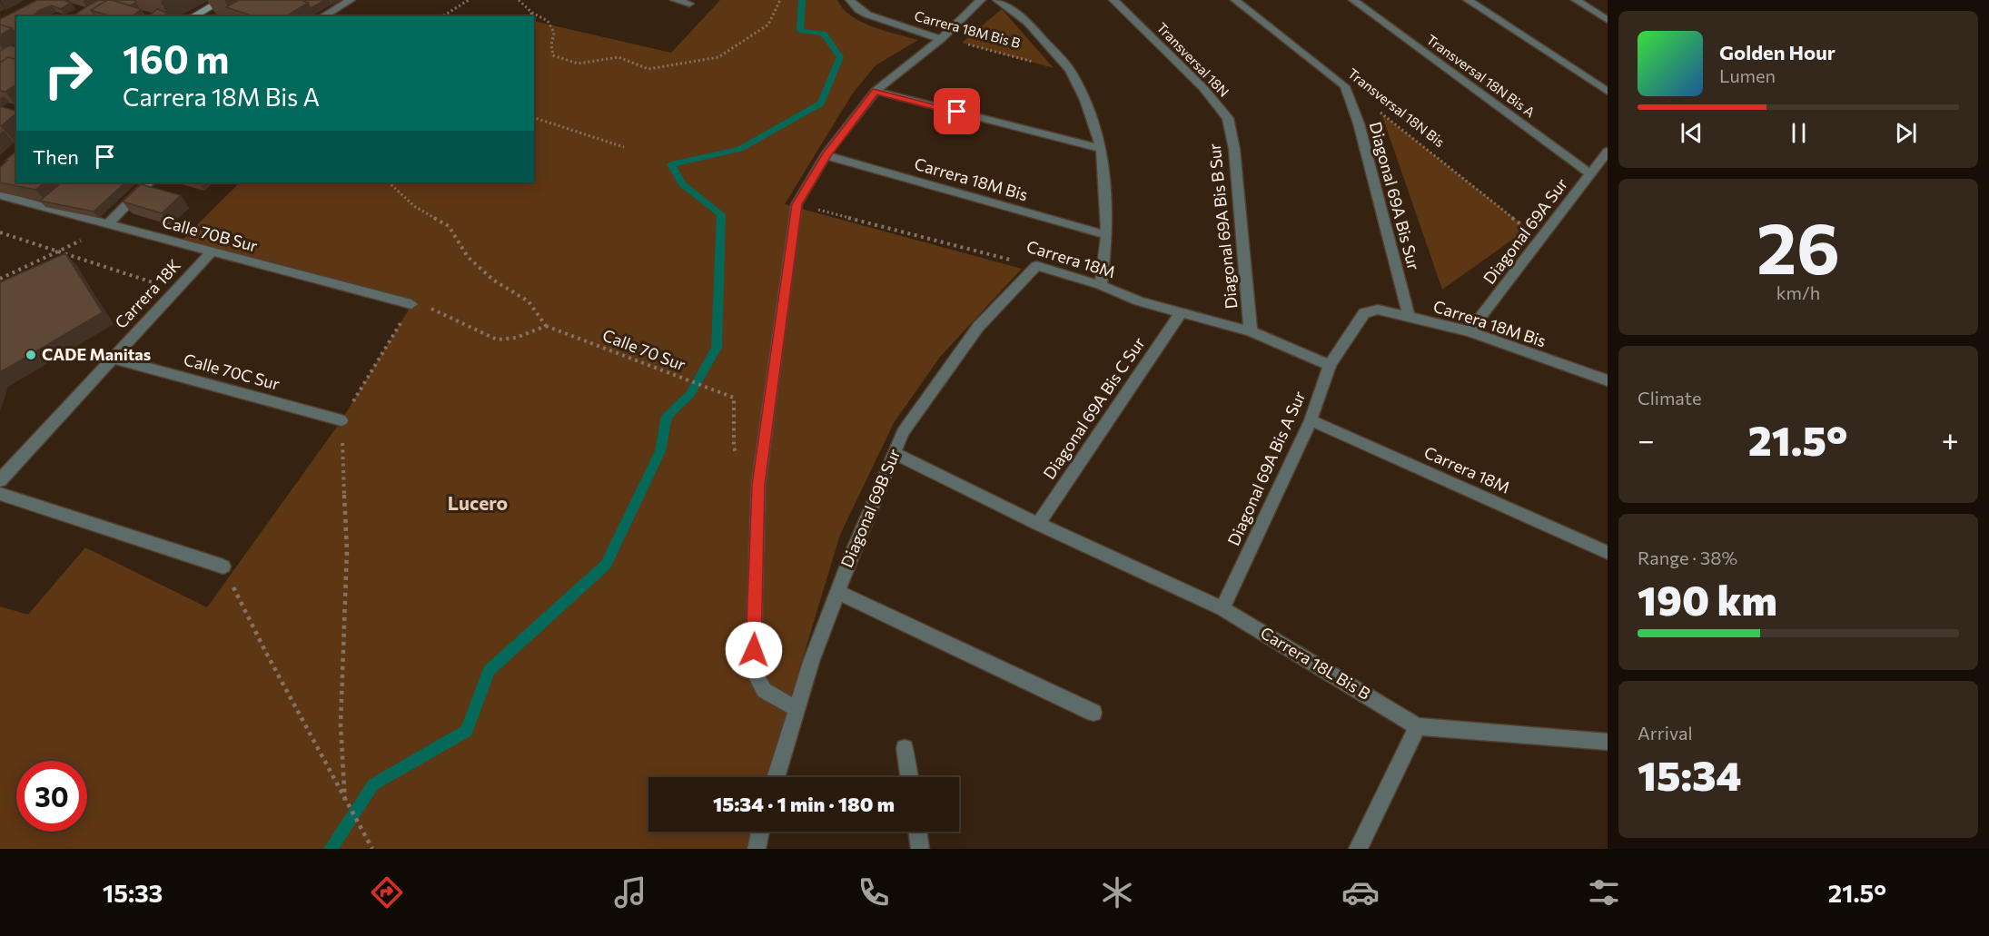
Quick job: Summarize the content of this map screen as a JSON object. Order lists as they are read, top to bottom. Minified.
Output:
{"streets":{"street":["Carrera 18M Bis B","Transversal 18N","Transversal 18N Bis A","Transversal 18N Bis","Carrera 18M Bis","Diagonal 69A Bis Sur","Diagonal 69A Bis B Sur","Diagonal 69A Sur","Calle 70B Sur","Carrera 18M","Carrera 18K","Calle 70C Sur","Diagonal 69A Bis C Sur","Diagonal 69A Bis A Sur","Diagonal 69B Sur","Carrera 18L Bis B"],"path":["Calle 70 Sur"]},"crossings":[["Transversal 18N","Diagonal 69A Bis B Sur"],["Transversal 18N Bis A","Diagonal 69A Sur"],["Transversal 18N Bis","Diagonal 69A Bis Sur"],["Transversal 18N Bis","Diagonal 69A Sur"],["Carrera 18M Bis","Diagonal 69A Bis Sur"],["Carrera 18M Bis","Diagonal 69A Sur"],["Carrera 18M Bis","Diagonal 69A Bis A Sur"],["Diagonal 69A Bis B Sur","Carrera 18M"],["Calle 70B Sur","Carrera 18K"],["Carrera 18M","Diagonal 69A Bis C Sur"],["Carrera 18M","Diagonal 69A Bis A Sur"],["Carrera 18M","Diagonal 69B Sur"],["Carrera 18K","Calle 70C Sur"],["Diagonal 69A Bis C Sur","Carrera 18L Bis B"],["Diagonal 69A Bis A Sur","Carrera 18L Bis B"],["Diagonal 69B Sur","Carrera 18L Bis B"]],"districts":["Lucero"],"places":["CADE Manitas"],"page":{"turn":["160 m","Carrera 18M Bis A"],"song":["Golden Hour","Lumen"],"then":"Then","tile":[["26","km/h"],"Climate",["Range · 38%","190 km"],["Arrival","15:34"]],"heat":["−","21.5°","+"],"limit":"30","trip":"15:34 · 1 min · 180 m","tabs":["15:33","21.5°"]}}
